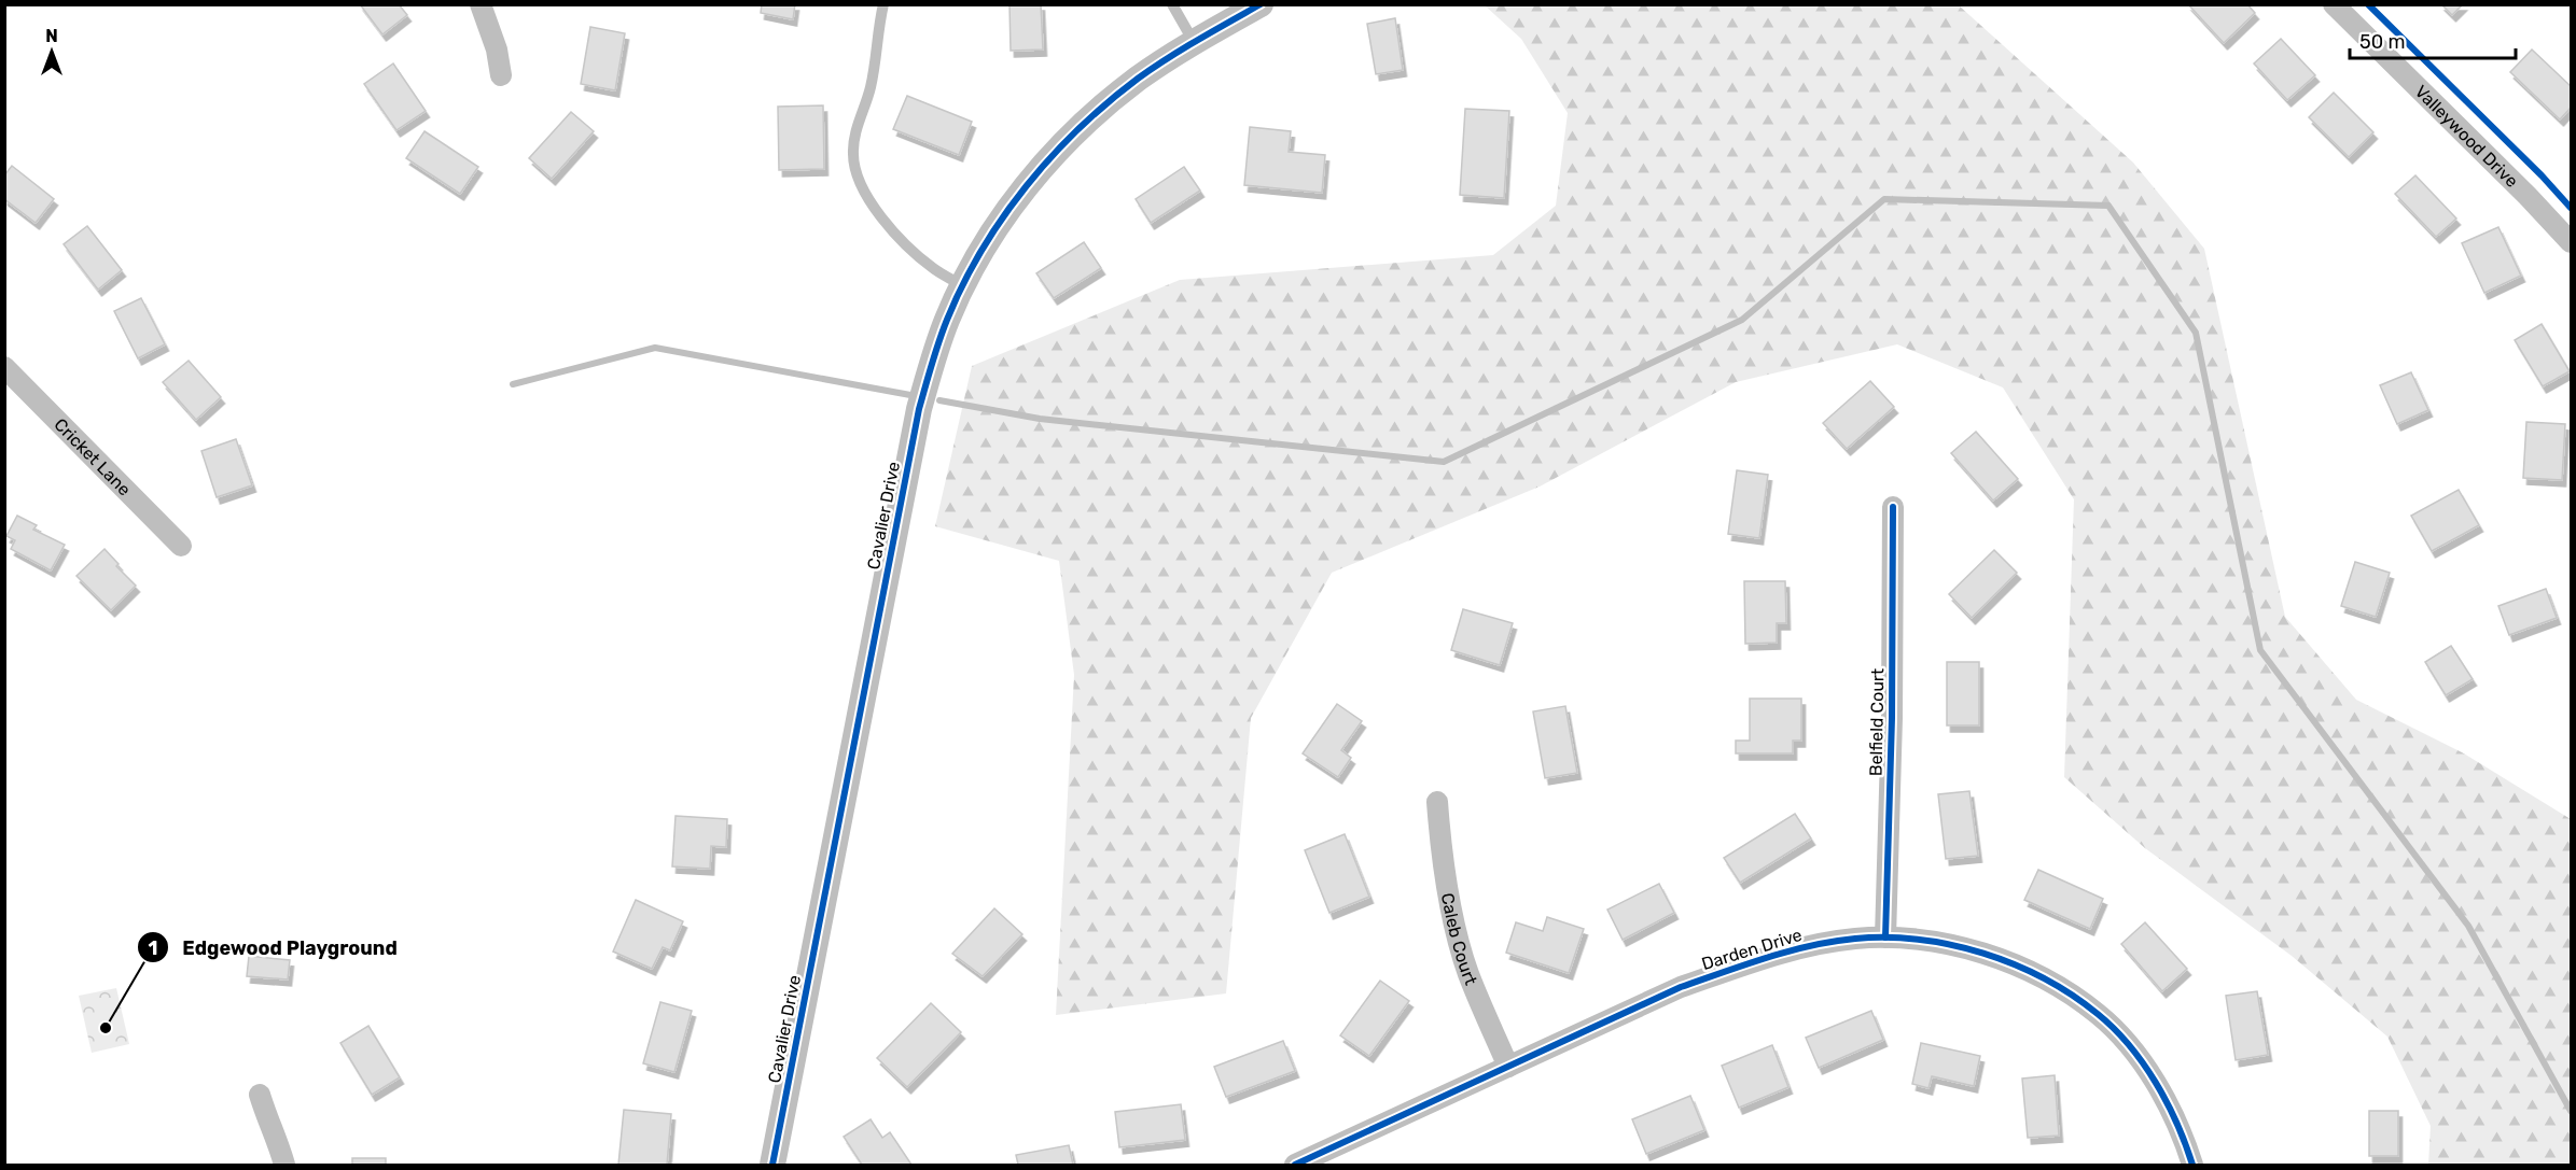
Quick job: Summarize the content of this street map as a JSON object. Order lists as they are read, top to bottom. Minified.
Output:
{"streets":{"street":["Valleywood Drive","Cricket Lane","Cavalier Drive","Belfield Court","Caleb Court","Darden Drive"]},"crossings":[["Belfield Court","Darden Drive"],["Caleb Court","Darden Drive"]],"places":["Edgewood Playground"],"scale_bar":"50 m","north":"top"}
